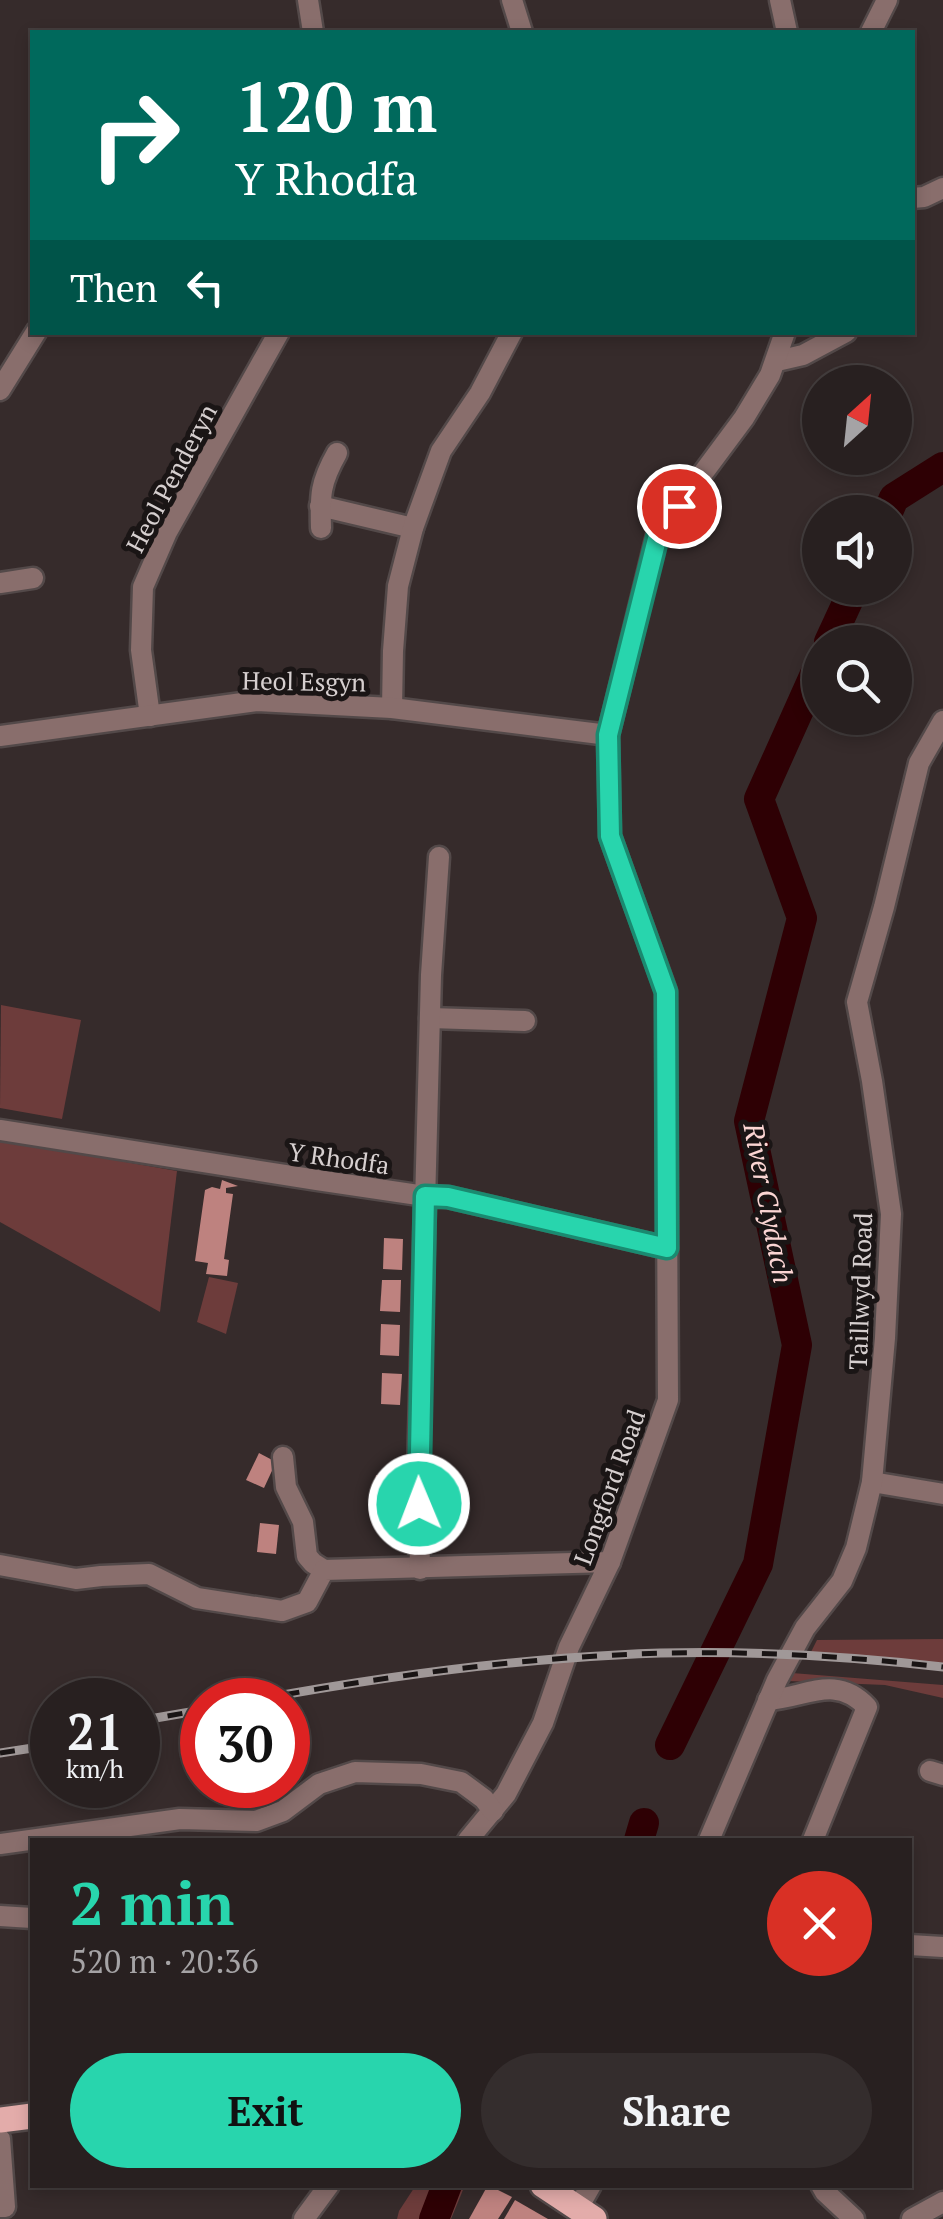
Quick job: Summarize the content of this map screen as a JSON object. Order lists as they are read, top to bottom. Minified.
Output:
{"streets":{"street":["Heol Penderyn","Heol Esgyn","Y Rhodfa","Taillwyd Road","Longford Road"]},"crossings":[["Heol Penderyn","Heol Esgyn"],["Heol Esgyn","Longford Road"],["Y Rhodfa","Longford Road"]],"water":["River Clydach"],"north":"top right","page":{"turn":["120 m","Y Rhodfa"],"then":"Then","speed":"21 km/h","limit":"30","heading":["2 min","520 m · 20:36"],"buttons":["Exit","Share"]}}
